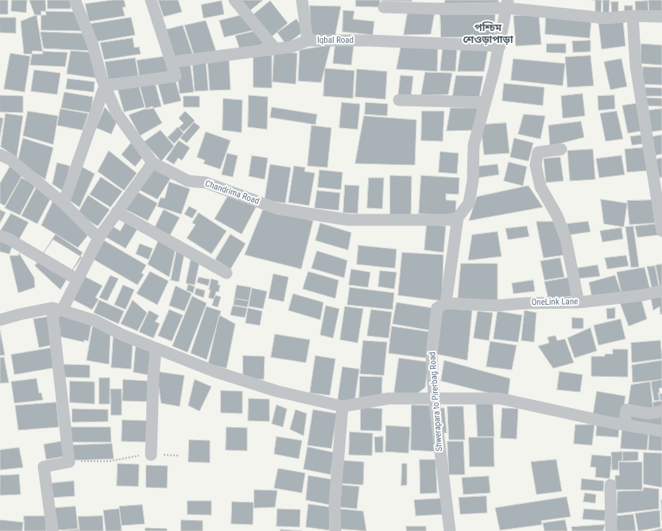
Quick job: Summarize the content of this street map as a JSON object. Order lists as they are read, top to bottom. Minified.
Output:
{"streets":{"street":["Iqbal Road","Chandrima Road","OneLink Lane","Shwerapara to Pirerbag Road"]},"crossings":[["OneLink Lane","Shwerapara to Pirerbag Road"]],"districts":["পশ্চিম শেওড়াপাড়া"]}
